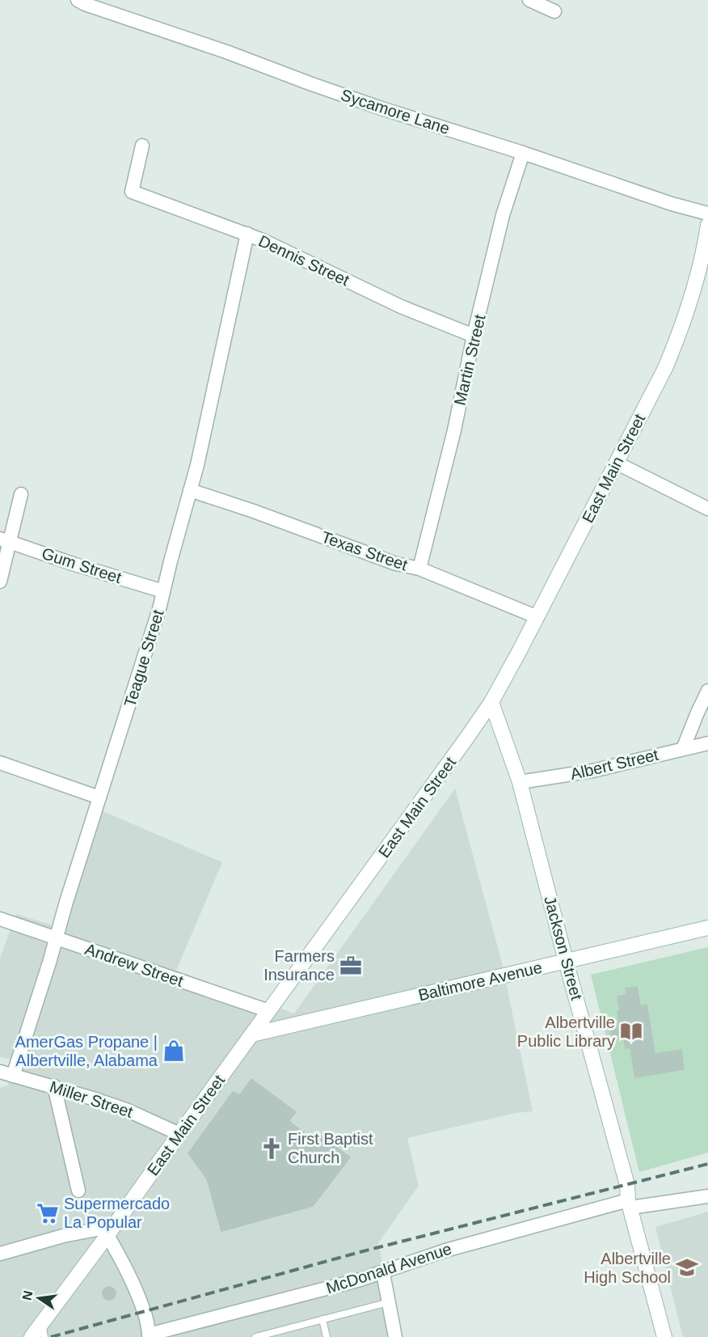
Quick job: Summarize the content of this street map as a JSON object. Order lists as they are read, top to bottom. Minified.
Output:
{"streets":{"main road":["East Main Street","Jackson Street","Baltimore Avenue"],"street":["Sycamore Lane","Dennis Street","Martin Street","Texas Street","Gum Street","Teague Street","Albert Street","Andrew Street","Miller Street","McDonald Avenue"]},"crossings":[["Sycamore Lane","Martin Street"],["Dennis Street","Martin Street"],["Dennis Street","Teague Street"],["Martin Street","Texas Street"],["East Main Street","Texas Street"],["East Main Street","Jackson Street"],["East Main Street","Andrew Street"],["East Main Street","Baltimore Avenue"],["East Main Street","Miller Street"],["Texas Street","Teague Street"],["Gum Street","Teague Street"],["Teague Street","Andrew Street"],["Teague Street","Miller Street"],["Albert Street","Jackson Street"],["Jackson Street","Baltimore Avenue"],["Jackson Street","McDonald Avenue"]],"places":{"office":["Farmers Insurance"],"library":["Albertville Public Library"],"shop":["AmerGas Propane | Albertville, Alabama"],"church":["First Baptist Church"],"supermarket":["Supermercado La Popular"],"school or university":["Albertville High School"]},"north":"left"}
